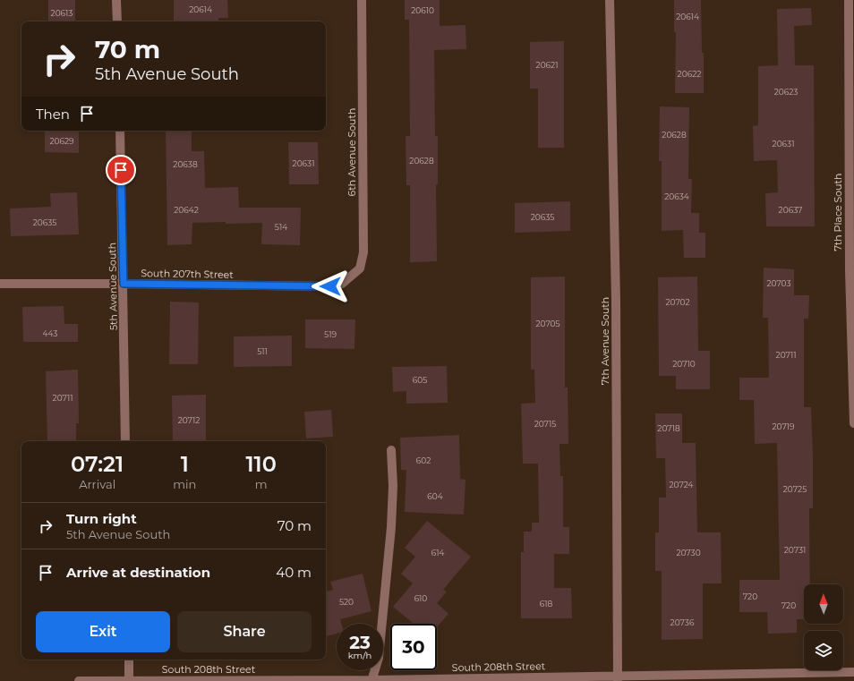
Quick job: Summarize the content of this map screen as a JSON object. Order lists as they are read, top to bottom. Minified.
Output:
{"streets":{"street":["6th Avenue South","7th Place South","South 207th Street","5th Avenue South","7th Avenue South","South 208th Street"]},"crossings":[["6th Avenue South","South 207th Street"],["South 207th Street","5th Avenue South"],["7th Avenue South","South 208th Street"]],"house_numbers":["20614","20610","20613","20614","20621","20622","20623","20628","20629","20631","20628","20631","20638","20634","20642","20637","20635","20635","514","20703","20702","20705","443","519","511","20711","20710","605","20711","20712","20715","20719","20718","602","20724","20725","604","20731","614","20730","720","610","520","618","720","20736"],"north":"top","page":{"turn":["70 m","5th Avenue South"],"then":"Then","eta":["07:21","Arrival","1","min","110","m"],"list":[{"name":"Turn right","note":"5th Avenue South","value":"70 m"},{"name":"Arrive at destination","value":"40 m"}],"buttons":["Exit","Share"],"speed":"23 km/h","limit":"30"}}
